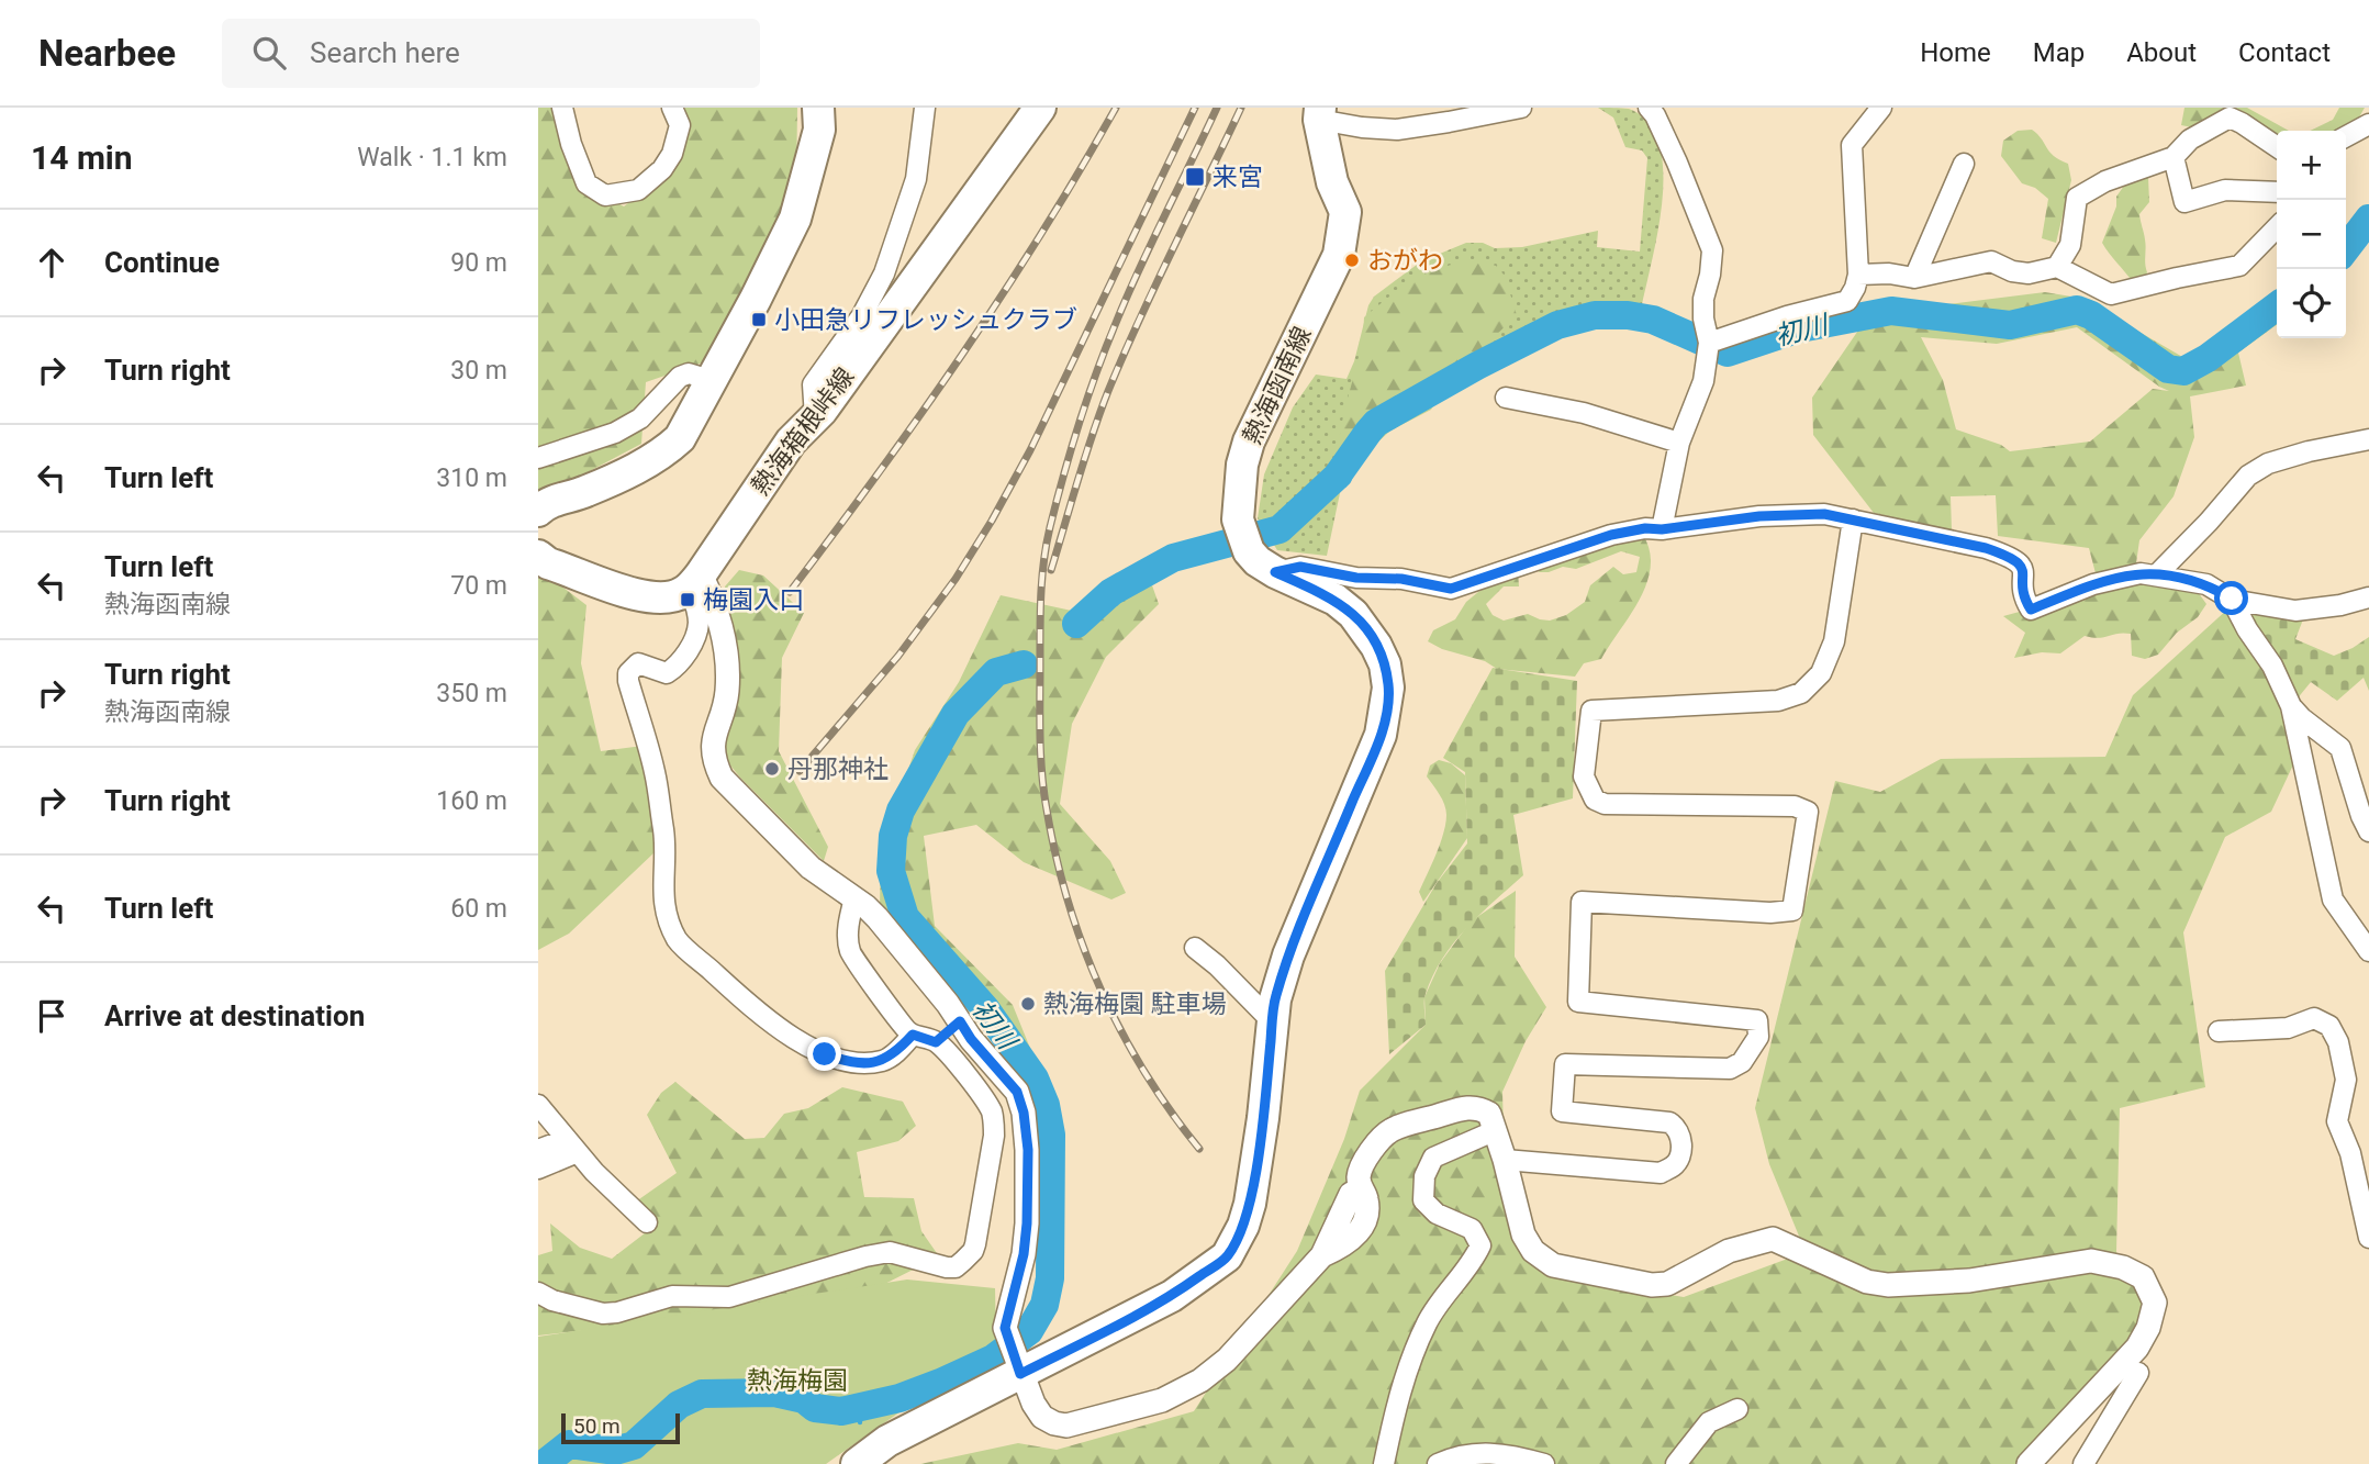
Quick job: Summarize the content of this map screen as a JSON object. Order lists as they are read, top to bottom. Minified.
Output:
{"streets":{"main road":["熱海函南線","熱海箱根峠線"]},"water":["初川"],"parks":["熱海梅園"],"places":{"transit":["来宮","小田急リフレッシュクラブ","梅園入口"],"other":["おがわ","丹那神社","熱海梅園 駐車場"]},"scale_bar":"50 m","page":{"header":"Nearbee","search":"Search here","nav":["Home","Map","About","Contact"],"heading":["14 min","Walk · 1.1 km"],"map_buttons":["+","−"],"list":[["Continue","90 m"],["Turn right","30 m"],["Turn left","310 m"],["Turn left","熱海函南線","70 m"],["Turn right","熱海函南線","350 m"],["Turn right","160 m"],["Turn left","60 m"],"Arrive at destination"],"scale":"50 m"}}
